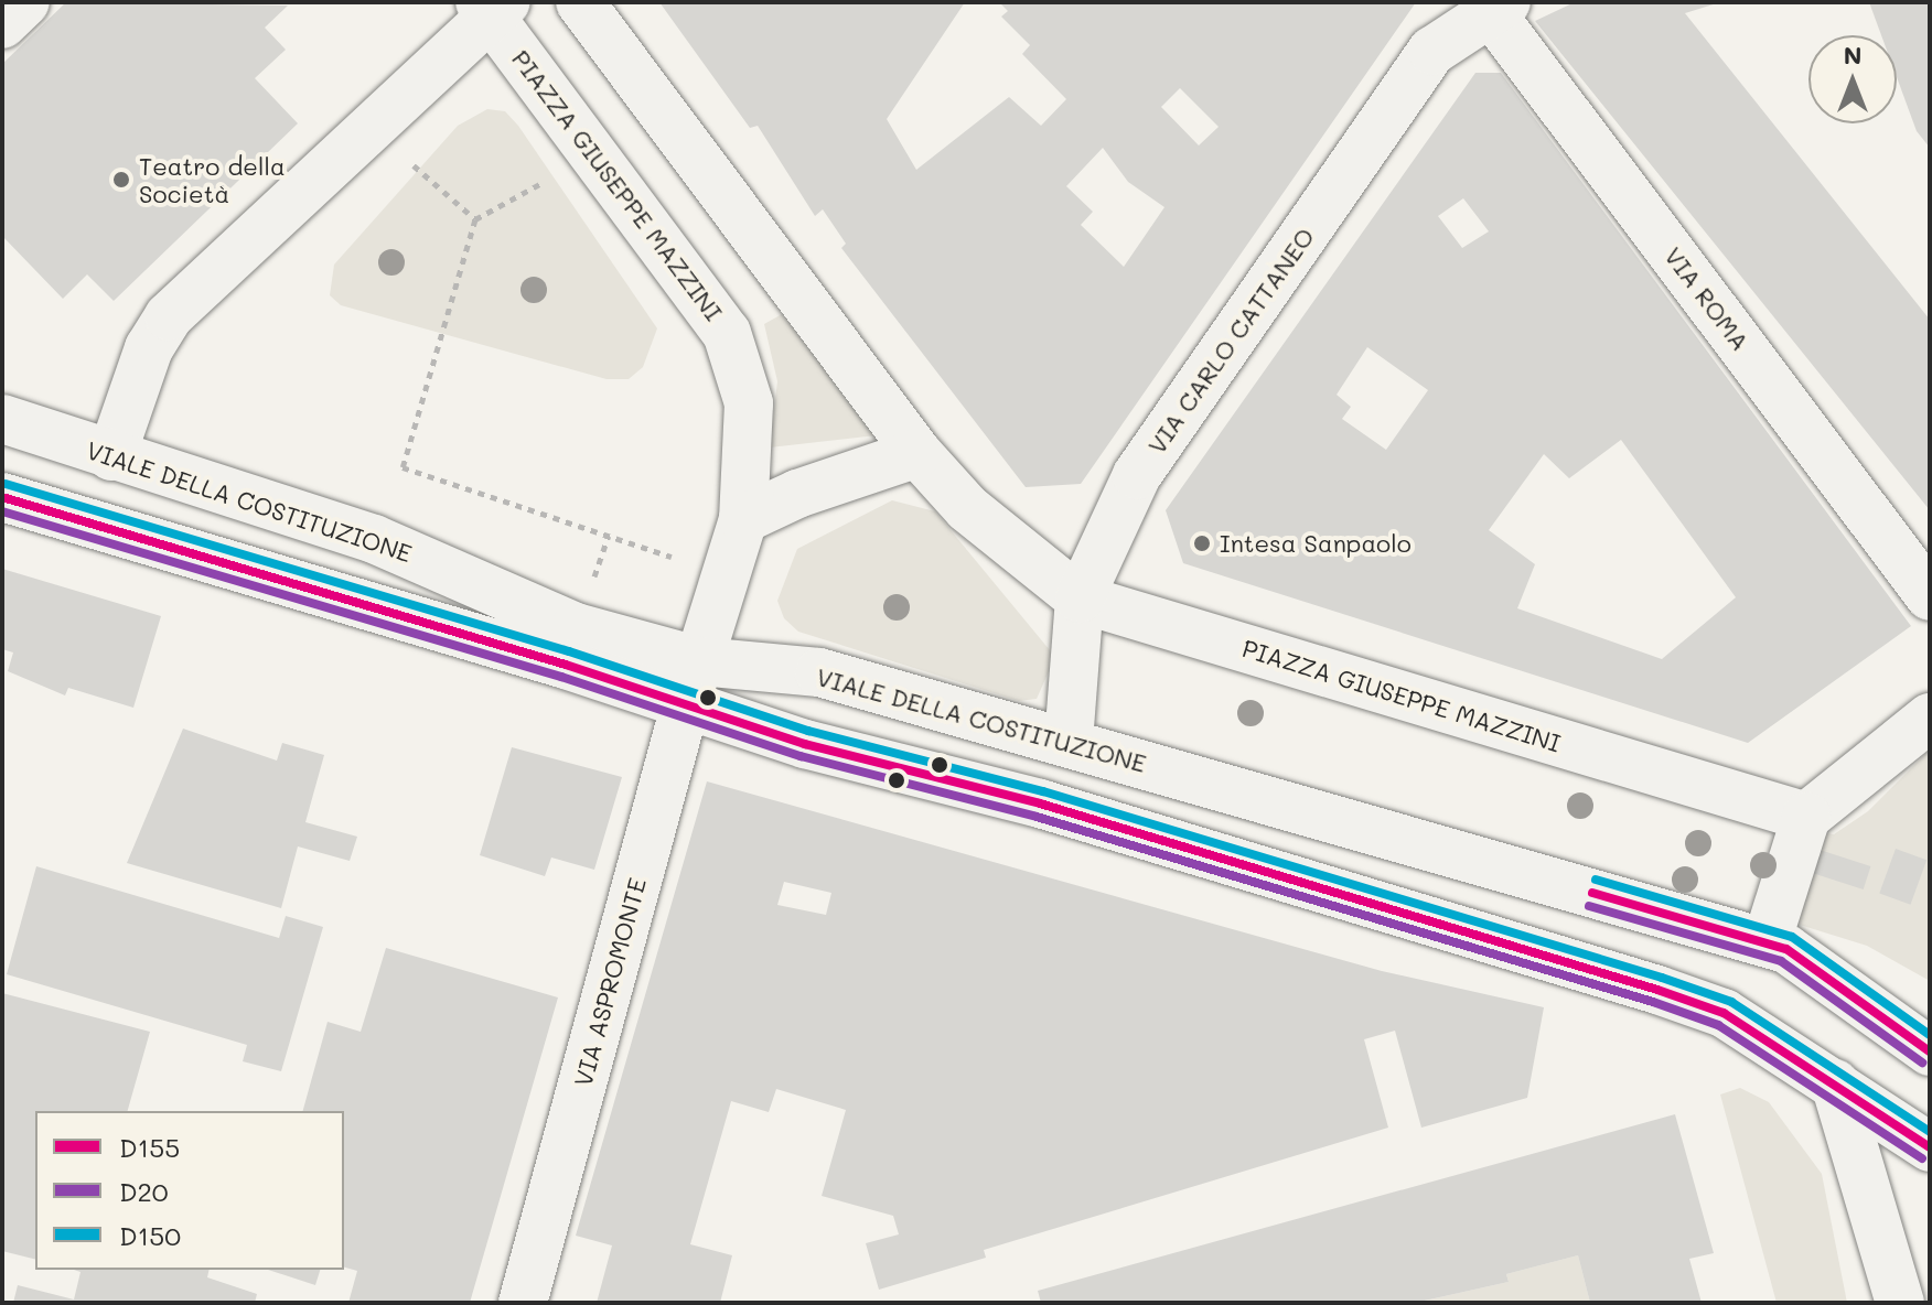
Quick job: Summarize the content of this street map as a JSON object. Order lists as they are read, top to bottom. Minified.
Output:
{"streets":{"street":["PIAZZA GIUSEPPE MAZZINI","VIA ROMA","VIA CARLO CATTANEO","VIALE DELLA COSTITUZIONE","VIA ASPROMONTE"]},"crossings":[["PIAZZA GIUSEPPE MAZZINI","VIA CARLO CATTANEO"],["PIAZZA GIUSEPPE MAZZINI","VIALE DELLA COSTITUZIONE"],["PIAZZA GIUSEPPE MAZZINI","VIA ASPROMONTE"],["VIA ROMA","VIA CARLO CATTANEO"],["VIA CARLO CATTANEO","VIALE DELLA COSTITUZIONE"],["VIALE DELLA COSTITUZIONE","VIA ASPROMONTE"]],"places":["Teatro della Società","Intesa Sanpaolo"],"lines":["transit line D150","transit line D155","transit line D20"],"legend":["D155","D20","D150"],"north":"top"}
